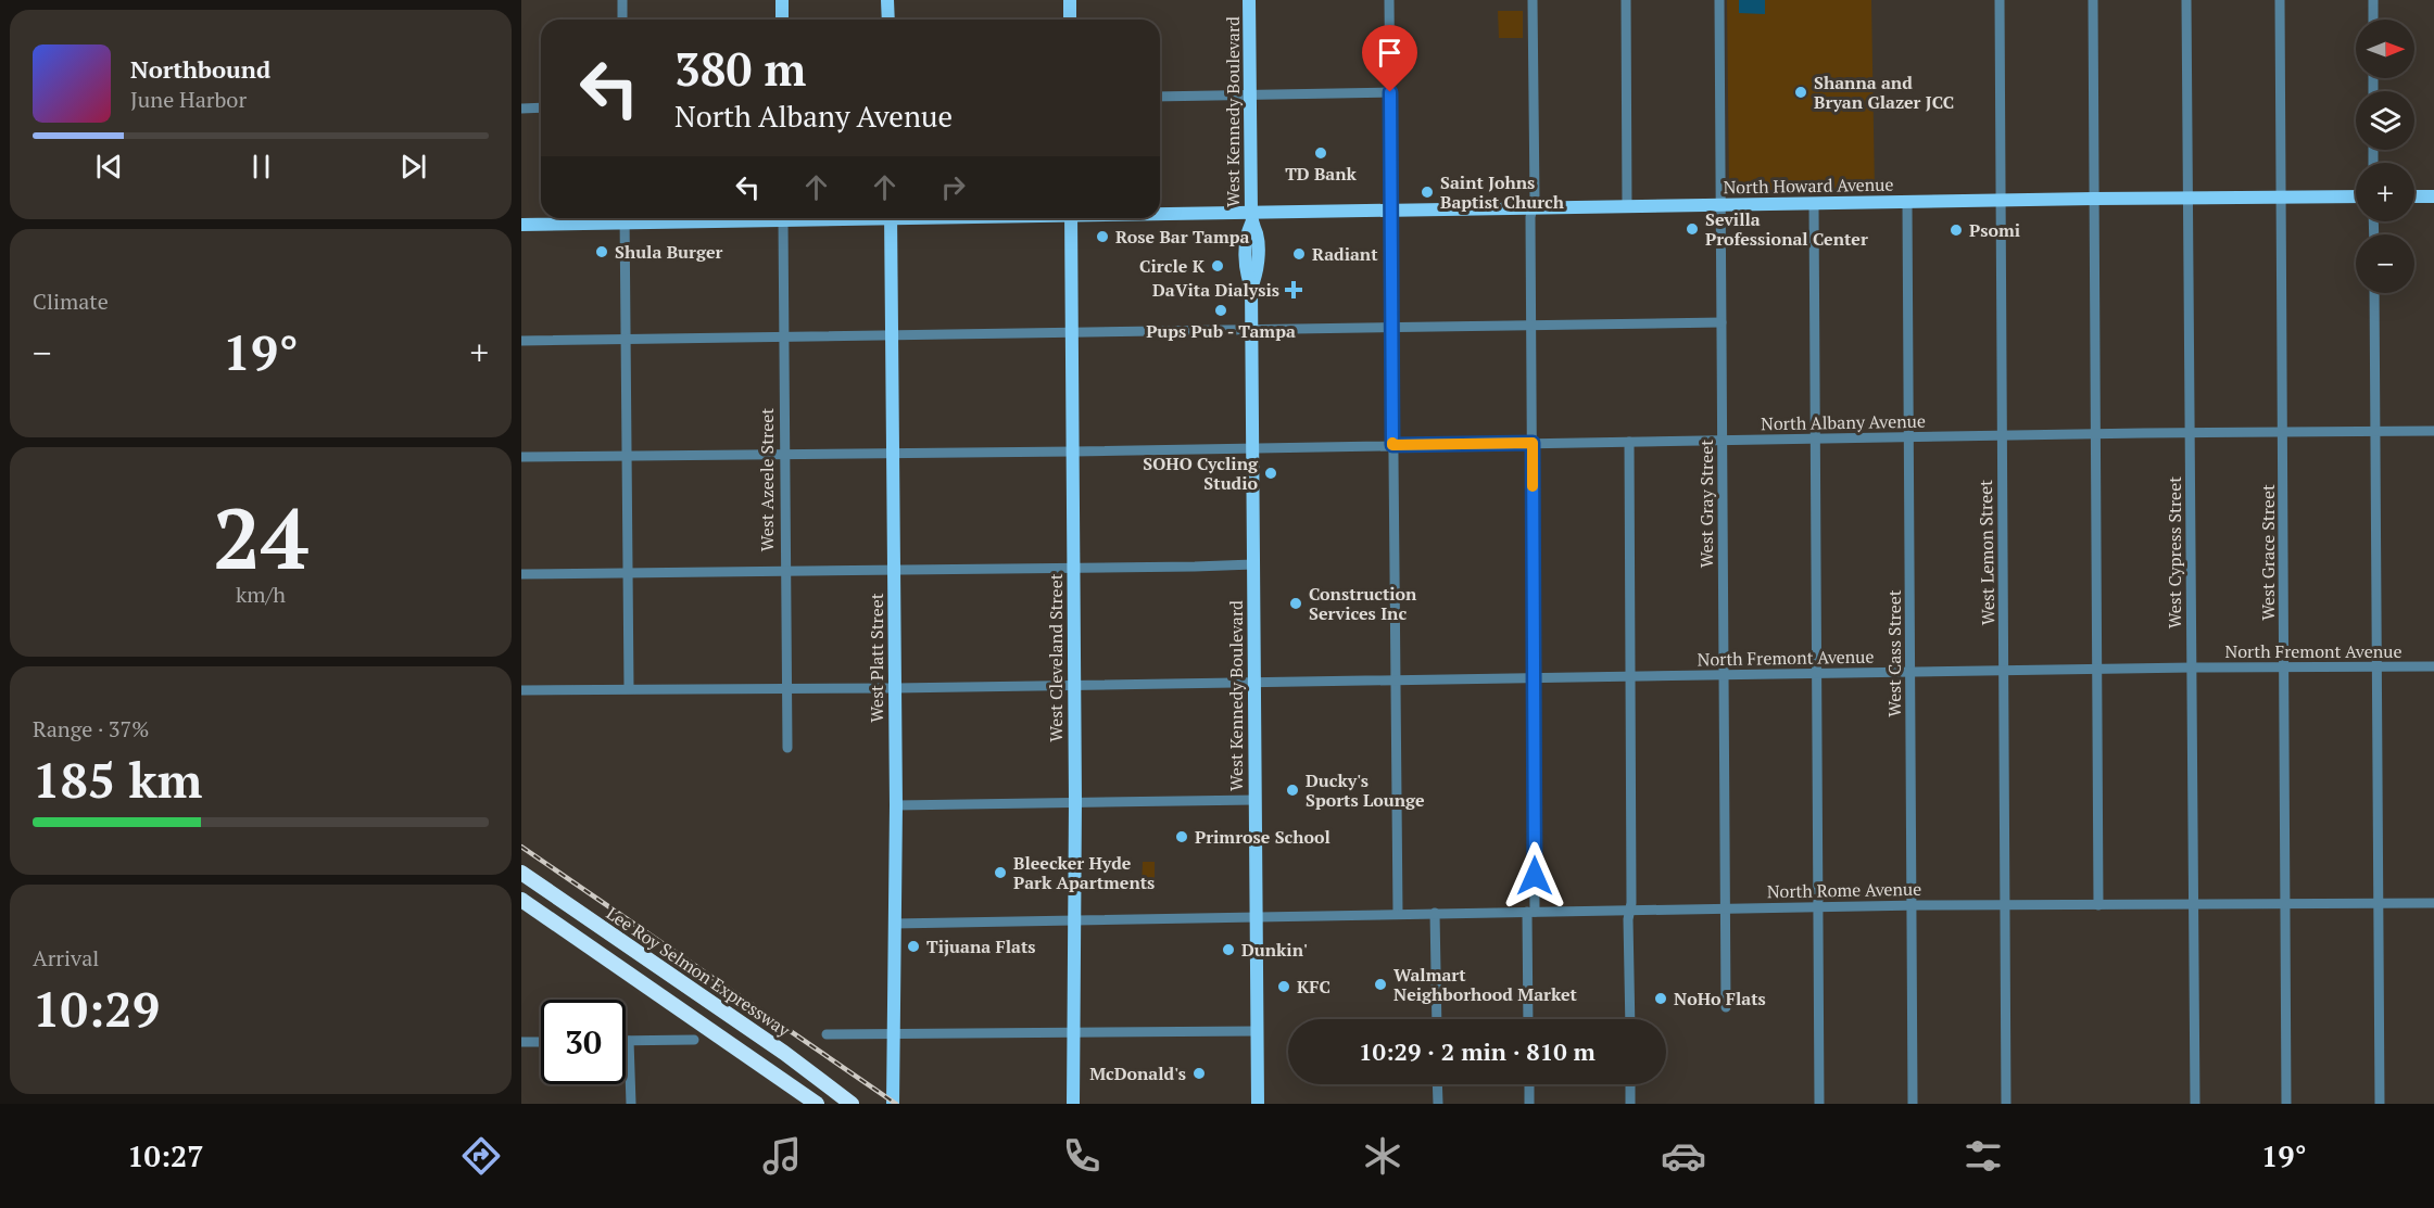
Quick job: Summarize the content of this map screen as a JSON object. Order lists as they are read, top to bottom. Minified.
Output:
{"streets":{"highway":["Lee Roy Selmon Expressway"],"main road":["West Kennedy Boulevard","North Howard Avenue","West Platt Street","West Cleveland Street"],"street":["North Albany Avenue","West Azeele Street","West Gray Street","West Lemon Street","West Cypress Street","West Grace Street","North Fremont Avenue","West Cass Street","North Rome Avenue"]},"crossings":[["West Kennedy Boulevard","North Howard Avenue"],["West Kennedy Boulevard","North Albany Avenue"],["West Kennedy Boulevard","North Fremont Avenue"],["West Kennedy Boulevard","North Rome Avenue"],["North Howard Avenue","West Gray Street"],["North Howard Avenue","West Lemon Street"],["North Howard Avenue","West Cypress Street"],["North Howard Avenue","West Grace Street"],["North Howard Avenue","West Cass Street"],["North Albany Avenue","West Azeele Street"],["North Albany Avenue","West Gray Street"],["North Albany Avenue","West Lemon Street"],["North Albany Avenue","West Cypress Street"],["North Albany Avenue","West Grace Street"],["North Albany Avenue","West Cass Street"],["North Albany Avenue","West Platt Street"],["North Albany Avenue","West Cleveland Street"],["West Azeele Street","North Fremont Avenue"],["West Gray Street","North Fremont Avenue"],["West Gray Street","North Rome Avenue"],["West Lemon Street","North Fremont Avenue"],["West Lemon Street","North Rome Avenue"],["West Cypress Street","North Fremont Avenue"],["West Cypress Street","North Rome Avenue"],["West Grace Street","North Fremont Avenue"],["West Grace Street","North Rome Avenue"],["North Fremont Avenue","West Cass Street"],["North Fremont Avenue","West Platt Street"],["North Fremont Avenue","West Cleveland Street"],["West Cass Street","North Rome Avenue"],["West Platt Street","North Rome Avenue"],["West Cleveland Street","North Rome Avenue"]],"places":{"other":["Shanna and Bryan Glazer JCC","TD Bank","Saint Johns Baptist Church","Sevilla Professional Center","Psomi","Rose Bar Tampa","Shula Burger","Radiant","Circle K","Pups Pub - Tampa","SOHO Cycling Studio","Construction Services Inc","Ducky's Sports Lounge","Primrose School","Bleecker Hyde Park Apartments","Tijuana Flats","Dunkin'","Walmart Neighborhood Market","KFC","NoHo Flats","McDonald's"],"health":["DaVita Dialysis"]},"north":"right","page":{"map_buttons":["+","−"],"turn":["380 m","North Albany Avenue"],"song":["Northbound","June Harbor"],"tile":["Climate",["24","km/h"],["Range · 37%","185 km"],["Arrival","10:29"]],"heat":["−","19°","+"],"limit":"30","trip":"10:29 · 2 min · 810 m","tabs":["10:27","19°"]}}
